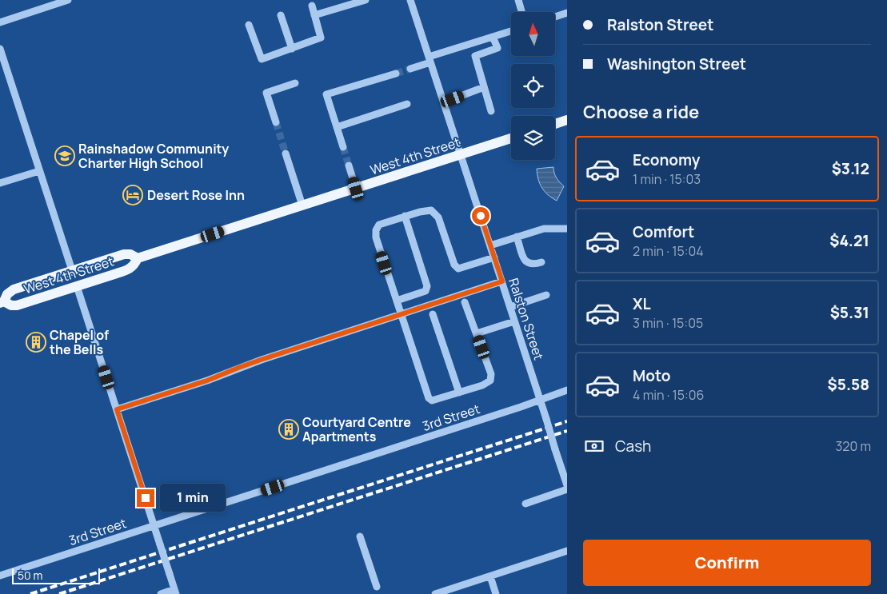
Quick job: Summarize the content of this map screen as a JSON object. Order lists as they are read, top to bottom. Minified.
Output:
{"streets":{"main road":["West 4th Street"],"street":["Ralston Street","3rd Street"]},"crossings":[["West 4th Street","Ralston Street"],["Ralston Street","3rd Street"]],"places":{"school or university":["Rainshadow Community Charter High School"],"hotel":["Desert Rose Inn"],"building":["Chapel of the Bells","Courtyard Centre Apartments"]},"scale_bar":"50 m","north":"top","page":{"banner":["Ralston Street","Washington Street"],"heading":"Choose a ride","list":[{"name":"Economy","note":"1 min · 15:03","value":"$3.12"},{"name":"Comfort","note":"2 min · 15:04","value":"$4.21"},{"name":"XL","note":"3 min · 15:05","value":"$5.31"},{"name":"Moto","note":"4 min · 15:06","value":"$5.58"}],"pay":["Cash","320 m"],"bubble":"1 min","buttons":"Confirm","scale":"50 m"}}
